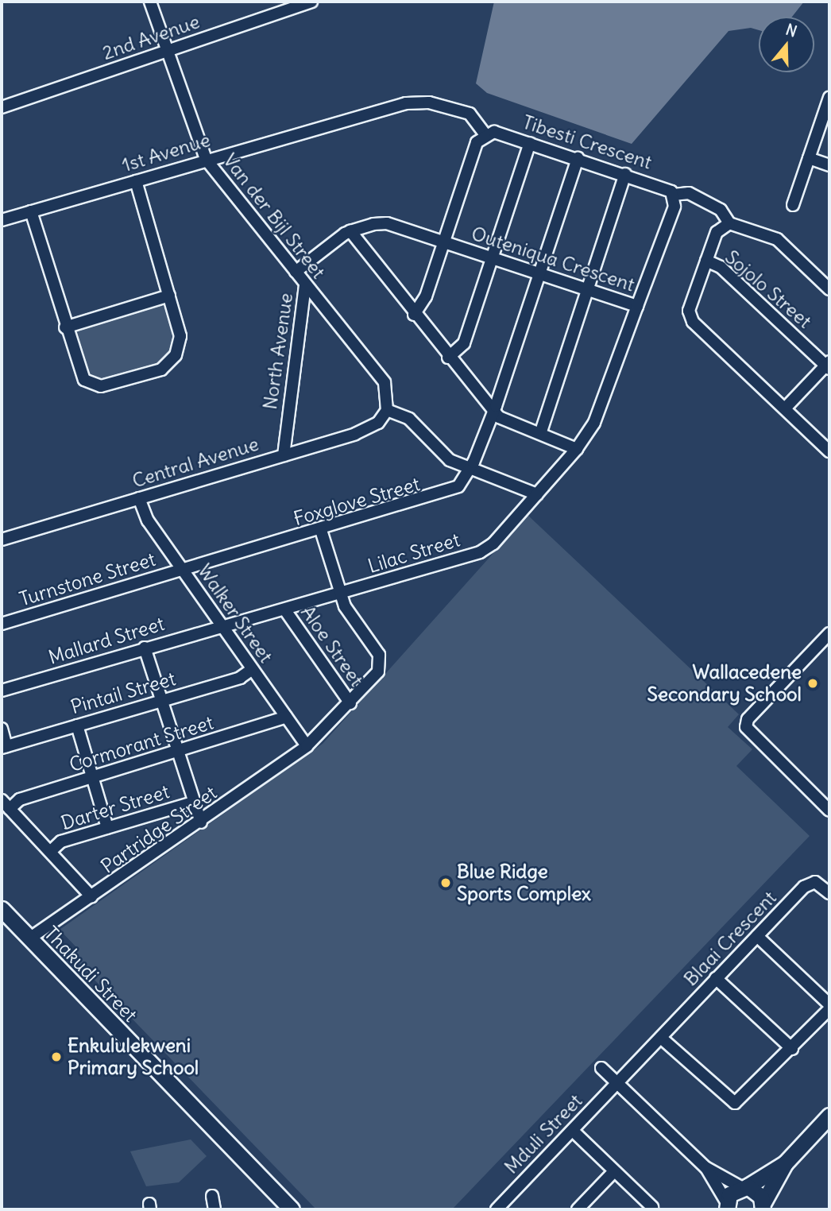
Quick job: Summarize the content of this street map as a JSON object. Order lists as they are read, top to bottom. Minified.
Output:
{"streets":{"street":["2nd Avenue","Tibesti Crescent","1st Avenue","Van der Bijl Street","Outeniqua Crescent","Sojolo Street","North Avenue","Central Avenue","Foxglove Street","Lilac Street","Turnstone Street","Walker Street","Mallard Street","Aloe Street","Pintail Street","Cormorant Street","Darter Street","Partridge Street","Blaai Crescent","Thakudi Street","Mduli Street"]},"crossings":[["2nd Avenue","Van der Bijl Street"],["Tibesti Crescent","1st Avenue"],["Tibesti Crescent","Foxglove Street"],["1st Avenue","Van der Bijl Street"],["Van der Bijl Street","Outeniqua Crescent"],["Van der Bijl Street","North Avenue"],["Van der Bijl Street","Central Avenue"],["Outeniqua Crescent","Foxglove Street"],["Outeniqua Crescent","Lilac Street"],["North Avenue","Central Avenue"],["Central Avenue","Walker Street"],["Foxglove Street","Turnstone Street"],["Foxglove Street","Walker Street"],["Foxglove Street","Partridge Street"],["Lilac Street","Walker Street"],["Lilac Street","Mallard Street"],["Lilac Street","Aloe Street"],["Lilac Street","Partridge Street"],["Turnstone Street","Walker Street"],["Walker Street","Mallard Street"],["Walker Street","Pintail Street"],["Walker Street","Cormorant Street"],["Walker Street","Partridge Street"],["Aloe Street","Partridge Street"],["Partridge Street","Thakudi Street"],["Blaai Crescent","Mduli Street"]],"places":["Wallacedene Secondary School","Blue Ridge Sports Complex","Enkululekweni Primary School"],"north":"top"}
